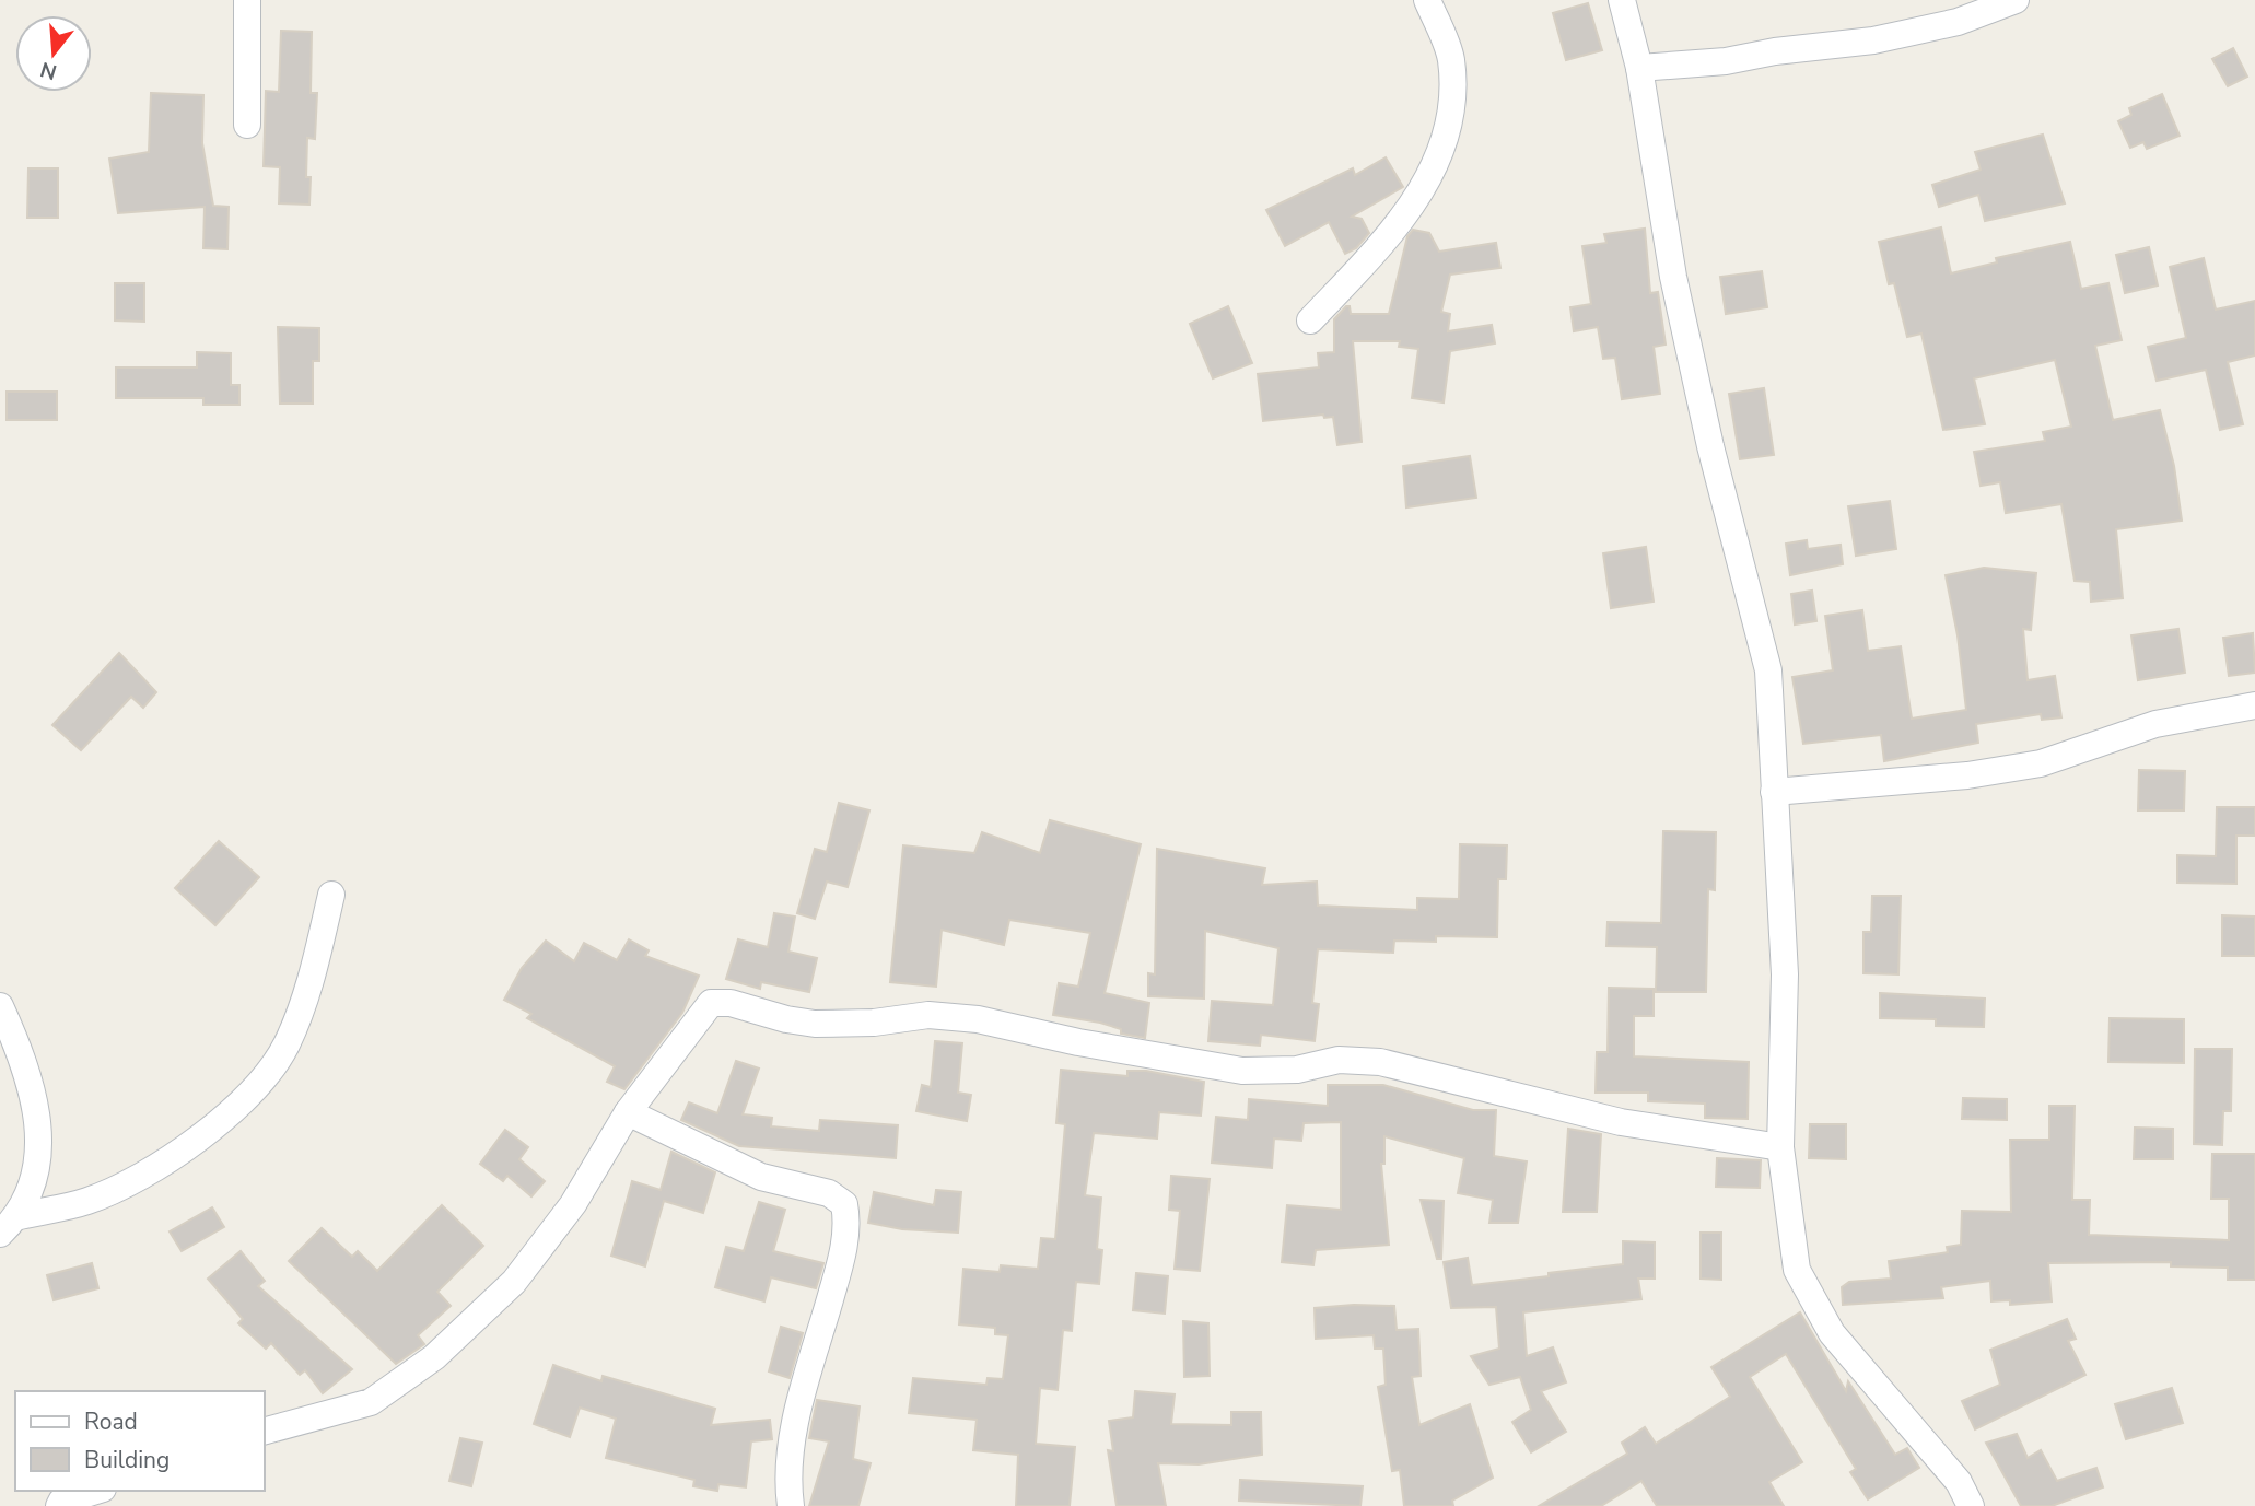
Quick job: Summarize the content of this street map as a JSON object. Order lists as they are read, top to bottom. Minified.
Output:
{"legend":["Road","Building"],"north":"bottom"}
